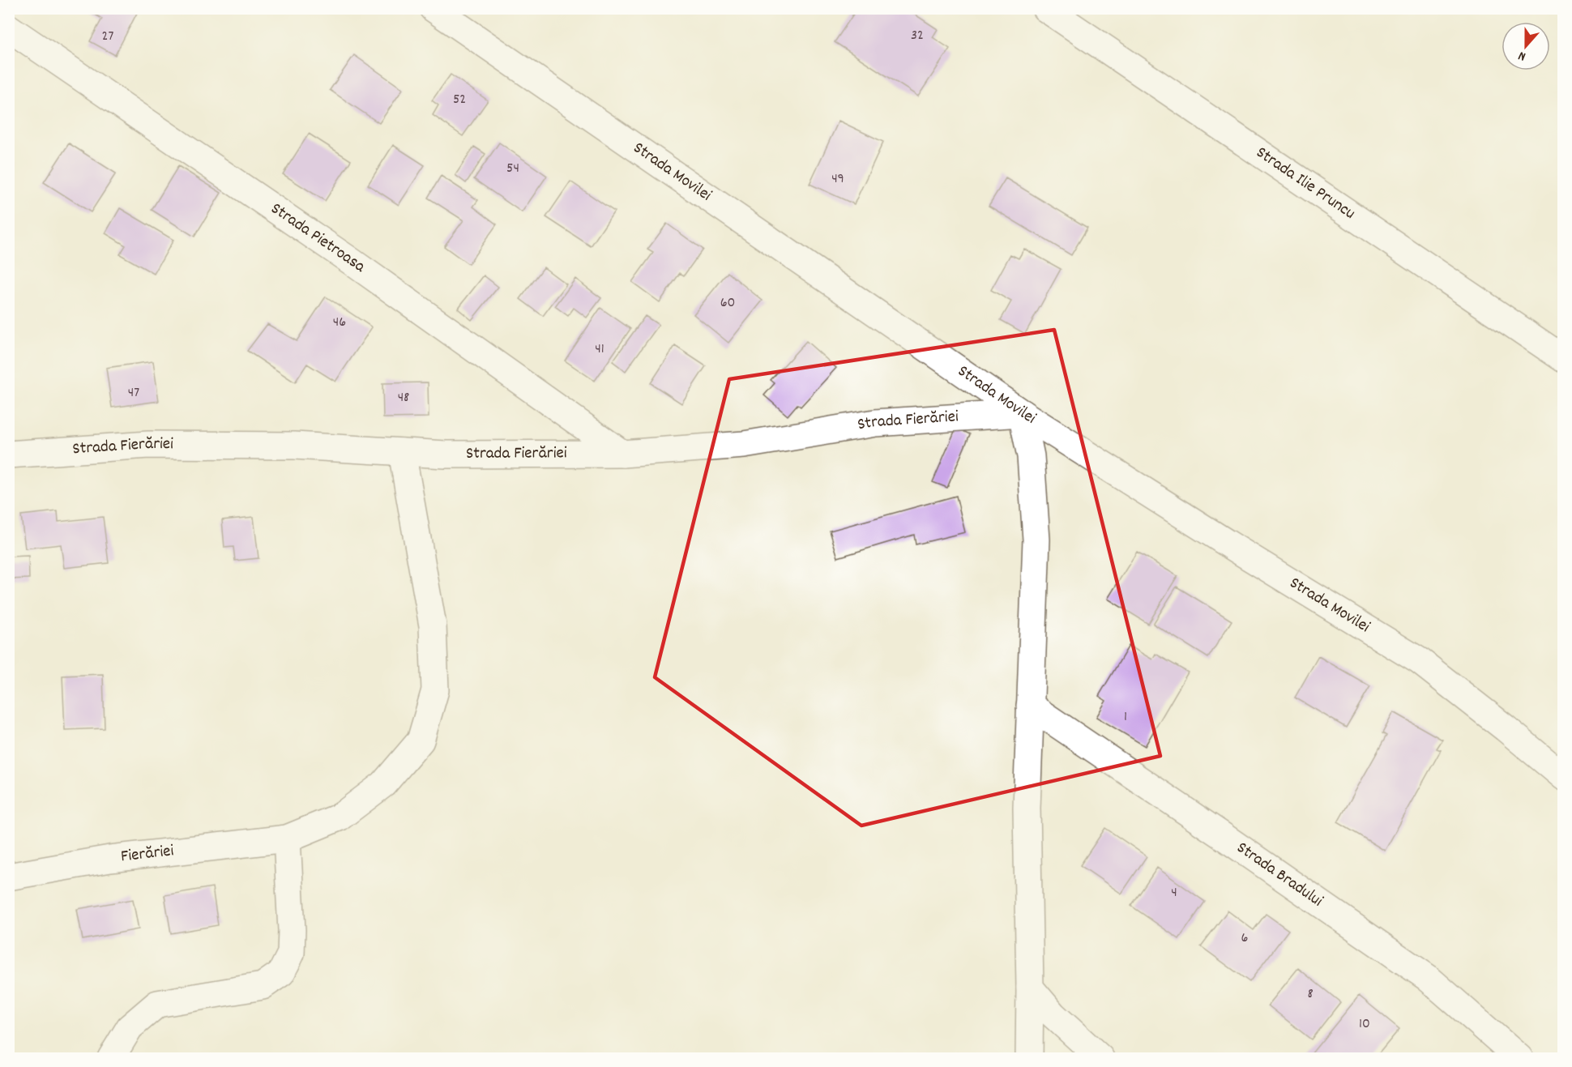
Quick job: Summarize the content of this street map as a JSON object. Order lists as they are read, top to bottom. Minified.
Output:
{"streets":{"street":["Strada Movilei","Strada Ilie Pruncu","Strada Pietroasa","Strada Fierăriei","Fierăriei","Strada Bradului"]},"crossings":[["Strada Movilei","Strada Fierăriei"],["Strada Pietroasa","Strada Fierăriei"],["Strada Fierăriei","Fierăriei"]],"house_numbers":["32","27","52","54","49","60","46","41","47","48","1","4","6","8","10"],"north":"bottom"}
